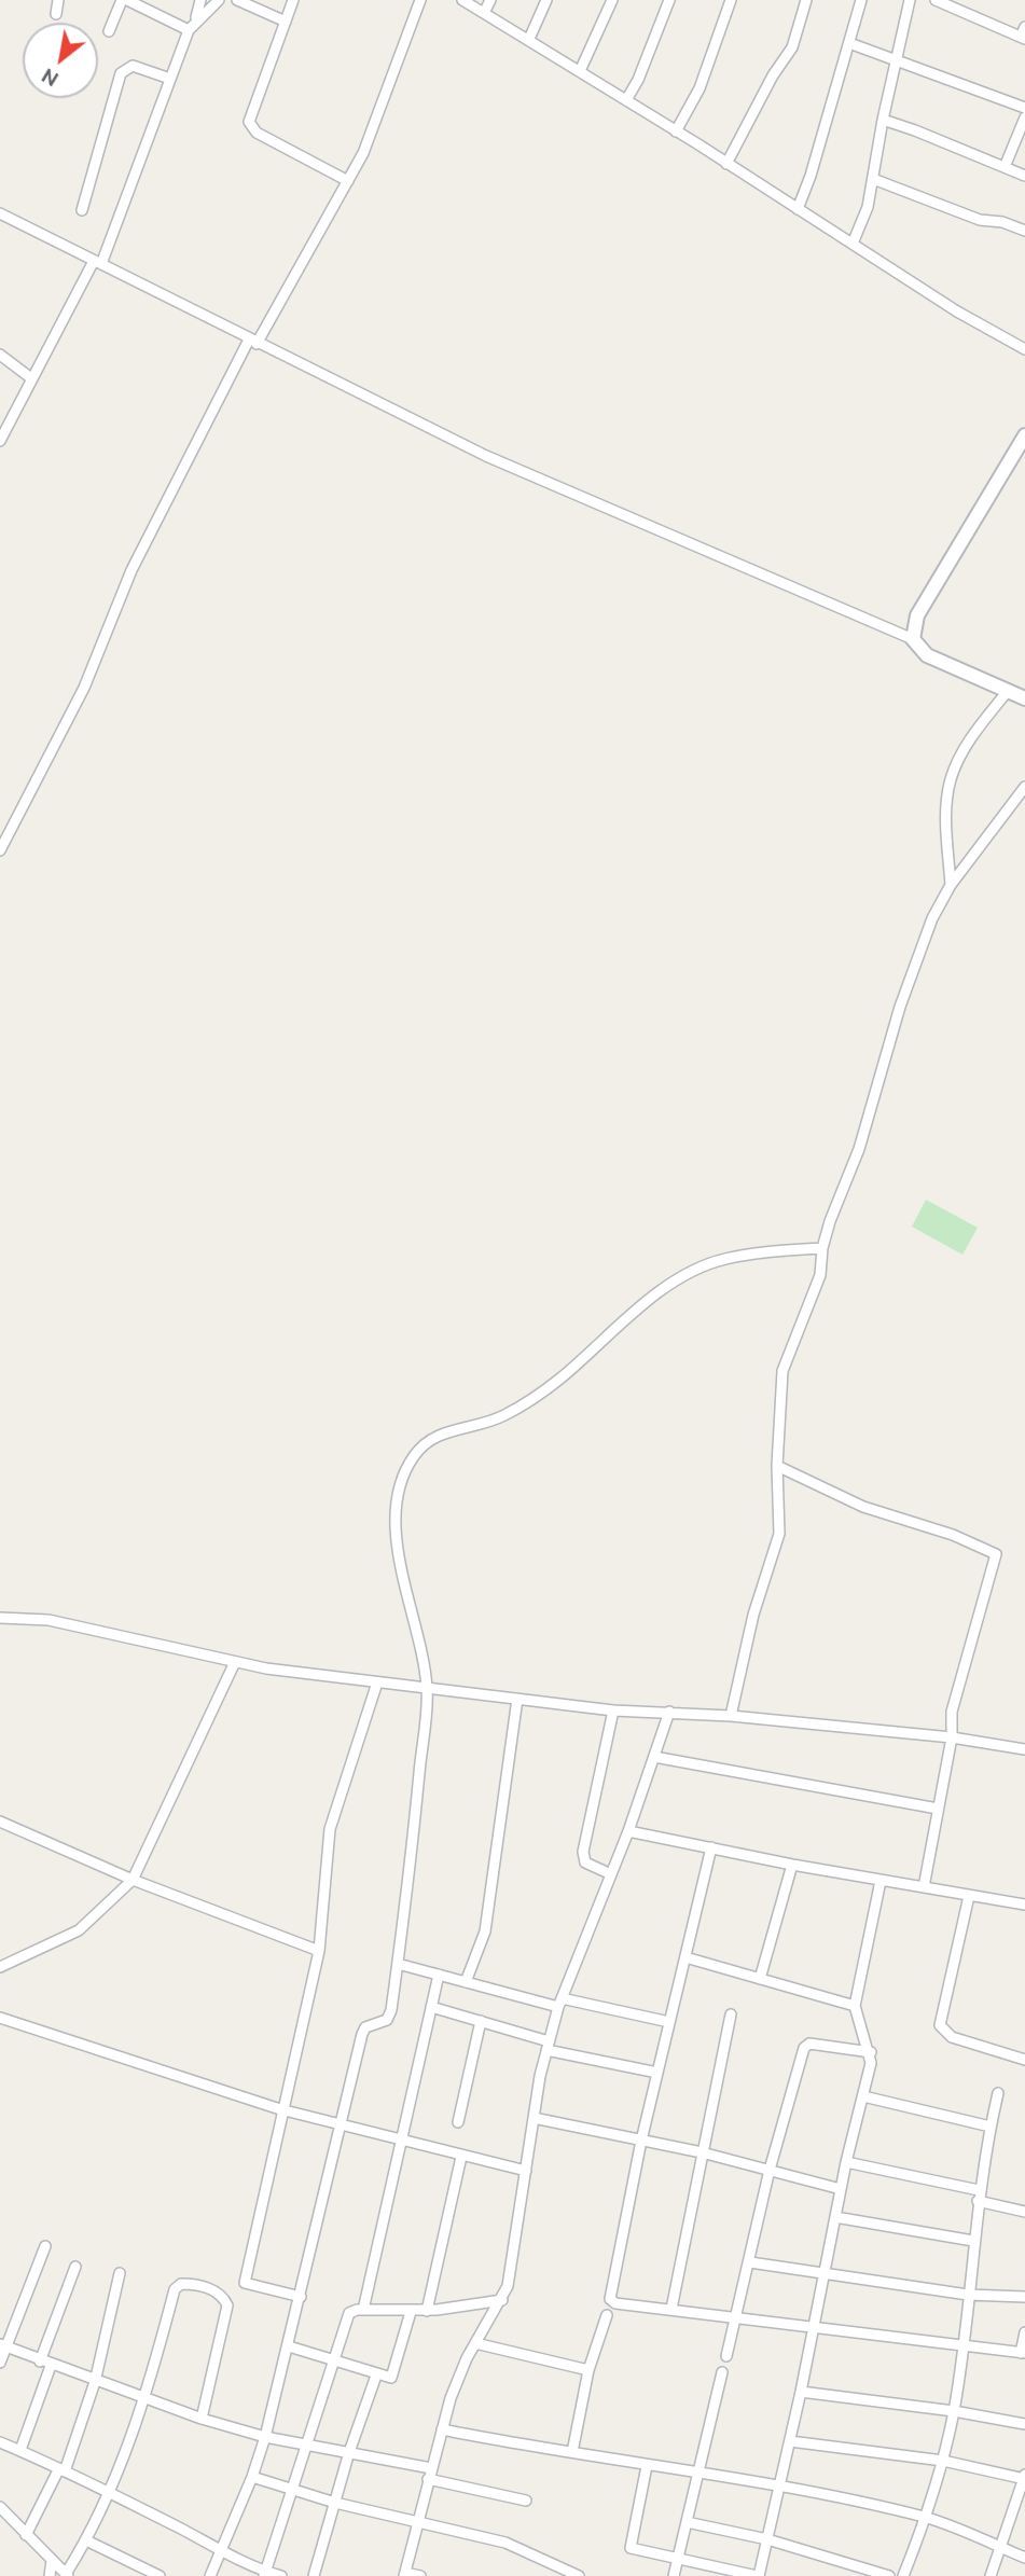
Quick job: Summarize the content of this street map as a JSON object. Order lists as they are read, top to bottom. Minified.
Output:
{"north":"bottom left"}
